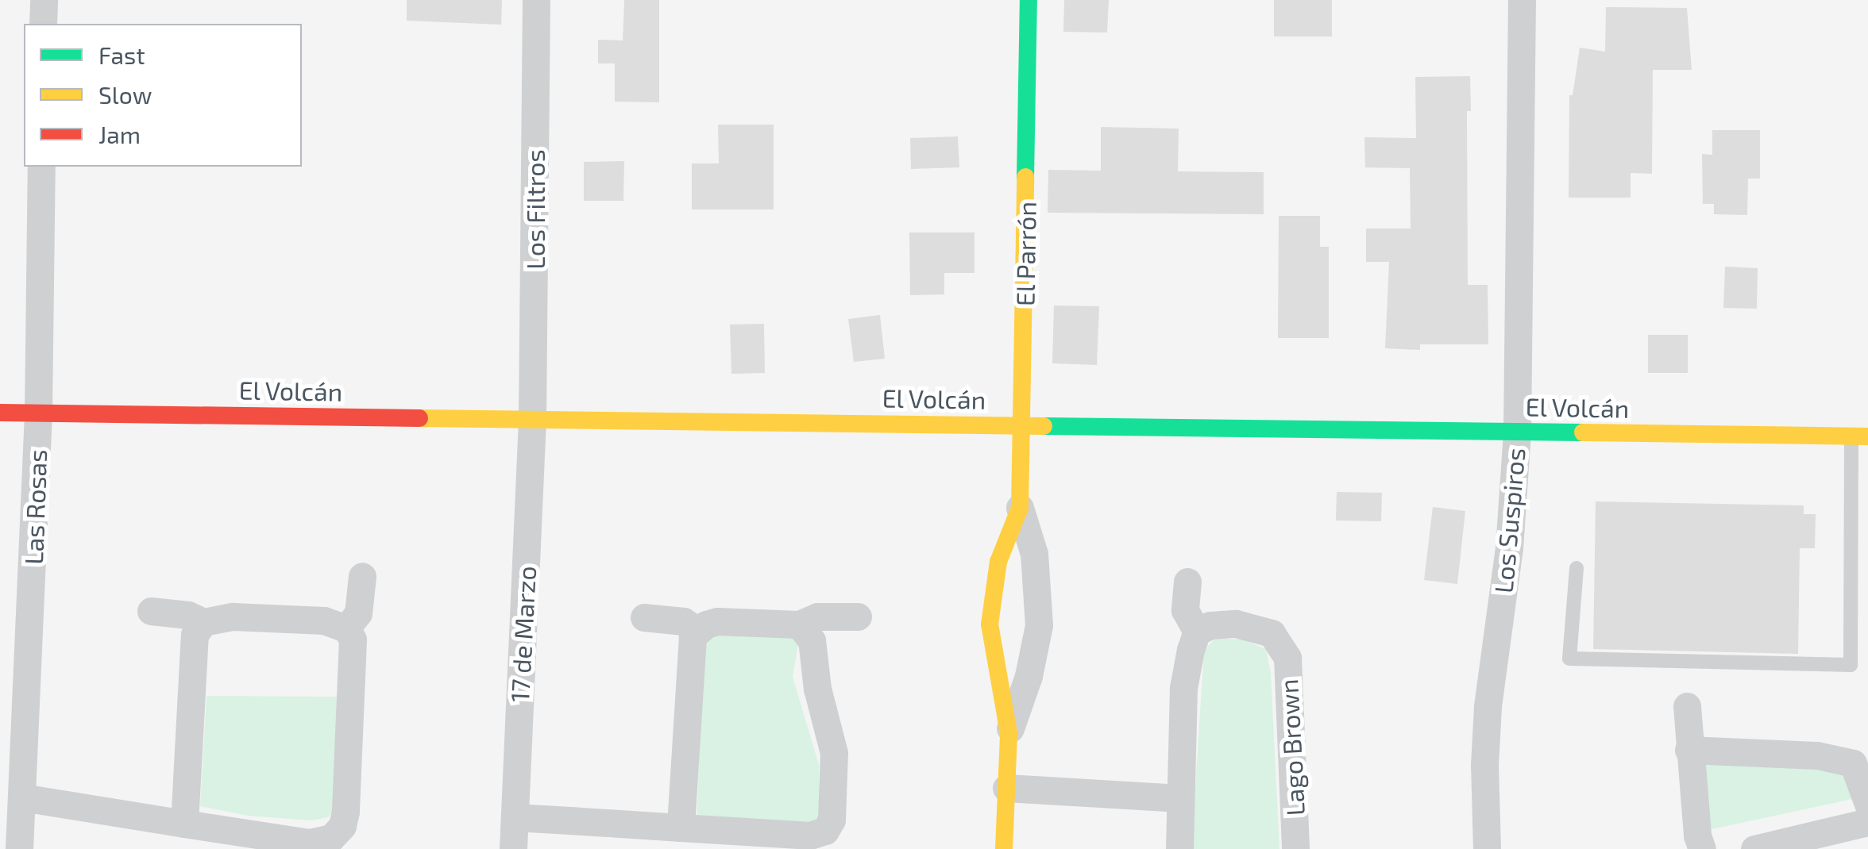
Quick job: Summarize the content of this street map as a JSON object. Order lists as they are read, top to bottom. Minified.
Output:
{"streets":{"street":["Los Filtros","El Parrón","El Volcán","Las Rosas","Los Suspiros","17 de Marzo","Lago Brown"]},"crossings":[["Los Filtros","El Volcán"],["Los Filtros","17 de Marzo"],["El Parrón","El Volcán"],["El Volcán","Las Rosas"],["El Volcán","Los Suspiros"],["El Volcán","17 de Marzo"]],"legend":["Fast","Slow","Jam"]}
